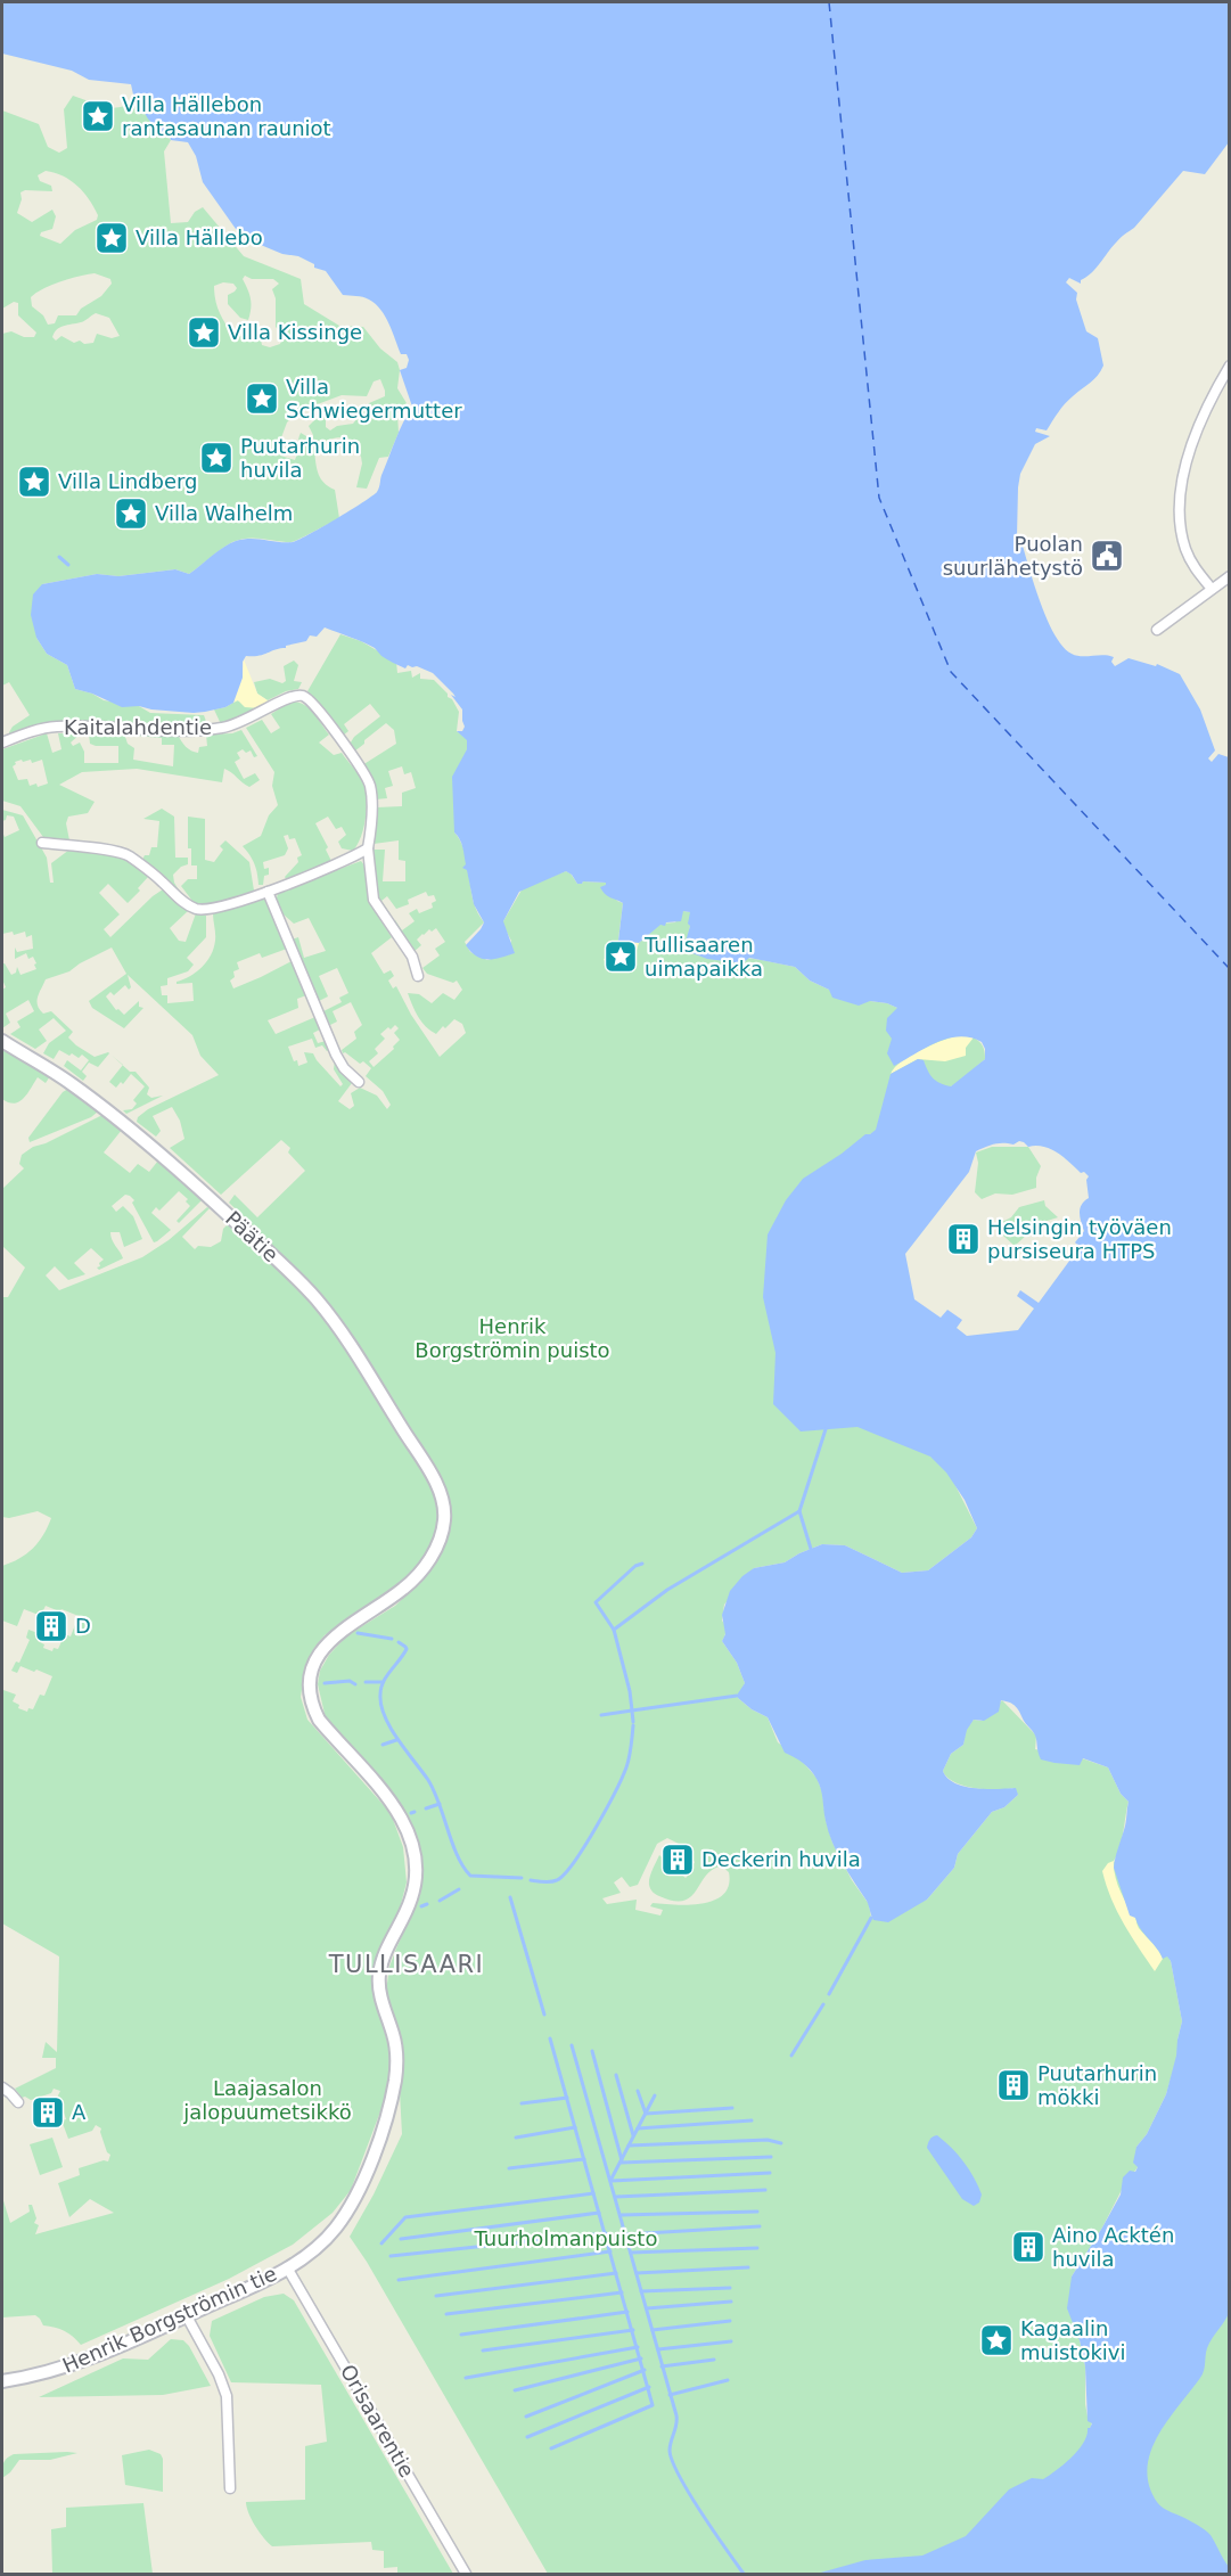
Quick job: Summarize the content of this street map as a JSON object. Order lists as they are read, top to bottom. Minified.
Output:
{"streets":{"street":["Kaitalahdentie","Päätie","Henrik Borgströmin tie","Orisaarentie"]},"crossings":[["Päätie","Henrik Borgströmin tie"],["Henrik Borgströmin tie","Orisaarentie"]],"districts":["TULLISAARI"],"parks":["Henrik Borgströmin puisto","Laajasalon jalopuumetsikkö","Tuurholmanpuisto"],"places":{"place":["Villa Hällebon rantasaunan rauniot","Villa Hällebo","Villa Kissinge","Villa Schwiegermutter","Puutarhurin huvila","Villa Lindberg","Villa Walhelm","Tullisaaren uimapaikka","Kagaalin muistokivi"],"public building":["Puolan suurlähetystö"],"building":["Helsingin työväen pursiseura HTPS","D","Deckerin huvila","Puutarhurin mökki","A","Aino Acktén huvila"]}}
